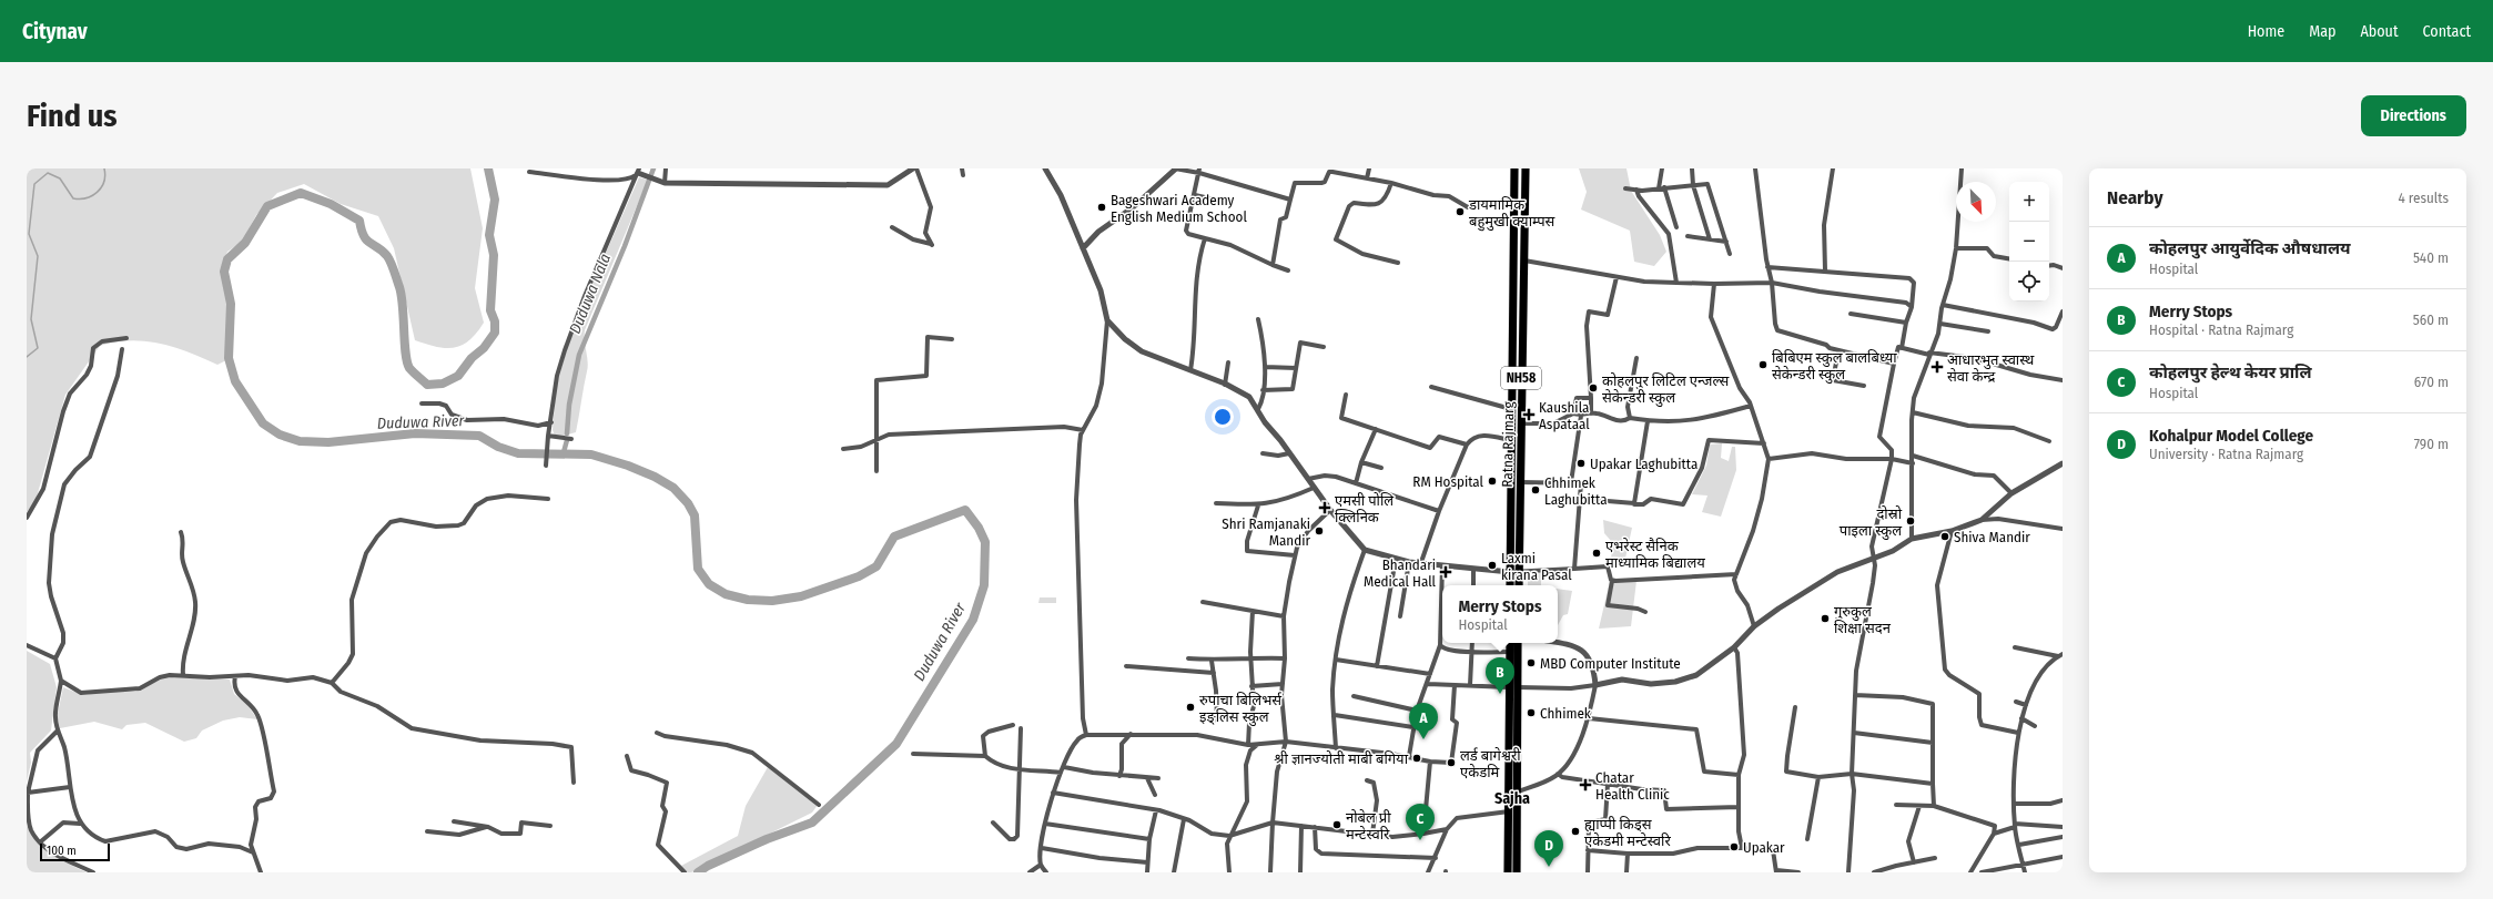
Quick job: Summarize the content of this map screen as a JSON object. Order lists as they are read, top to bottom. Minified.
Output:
{"streets":{"highway":["NH58","Ratna Rajmarg"]},"districts":["Sajha"],"water":["Duduwa Nala","Duduwa River"],"places":{"other":["Bageshwari Academy English Medium School","डायमामिक बहुमुखी क्याम्पस","बिबिएम स्कुल बालबिध्या सेकेन्डरी स्कुल","कोहलपुर लिटिल एन्जल्स सेकेन्डरी स्कुल","Upakar Laghubitta","RM Hospital","Chhimek Laghubitta","दोस्रो पाइला स्कुल","Shri Ramjanaki Mandir","Shiva Mandir","एभरेस्ट सैनिक माध्यामिक बिद्यालय","Laxmi kirana Pasal","गुरुकुल शिक्षा सदन","MBD Computer Institute","रुपाचा बिलिभर्स इङ्लिस स्कुल","Chhimek","श्री ज्ञानज्योती माबी बगिया","लर्ड बागेश्वरी एकेडमि","नोबेल प्री मन्टेस्वरि","ह्याप्पी किड्स एकेडमी मन्टेस्वरि","Upakar"],"health":["आधारभुत स्वास्थ सेवा केन्द्र","Kaushila Aspataal","एमसी पोलि क्लिनिक","Bhandari Medical Hall","Chatar Health Clinic"]},"scale_bar":"100 m","north":"bottom right","page":{"header":"Citynav","nav":["Home","Map","About","Contact"],"buttons":"Directions","title":"Find us","heading":["Nearby","4 results"],"map_buttons":["+","−"],"list":[{"mark":"A","name":"कोहलपुर आयुर्वेदिक औषधालय","note":"Hospital","value":"540 m"},{"mark":"B","name":"Merry Stops","note":"Hospital · Ratna Rajmarg","value":"560 m"},{"mark":"C","name":"कोहलपुर हेल्थ केयर प्रालि","note":"Hospital","value":"670 m"},{"mark":"D","name":"Kohalpur Model College","note":"University · Ratna Rajmarg","value":"790 m"}],"popup":["Merry Stops","Hospital"],"pins":["B","A","C","D"],"scale":"100 m"}}
